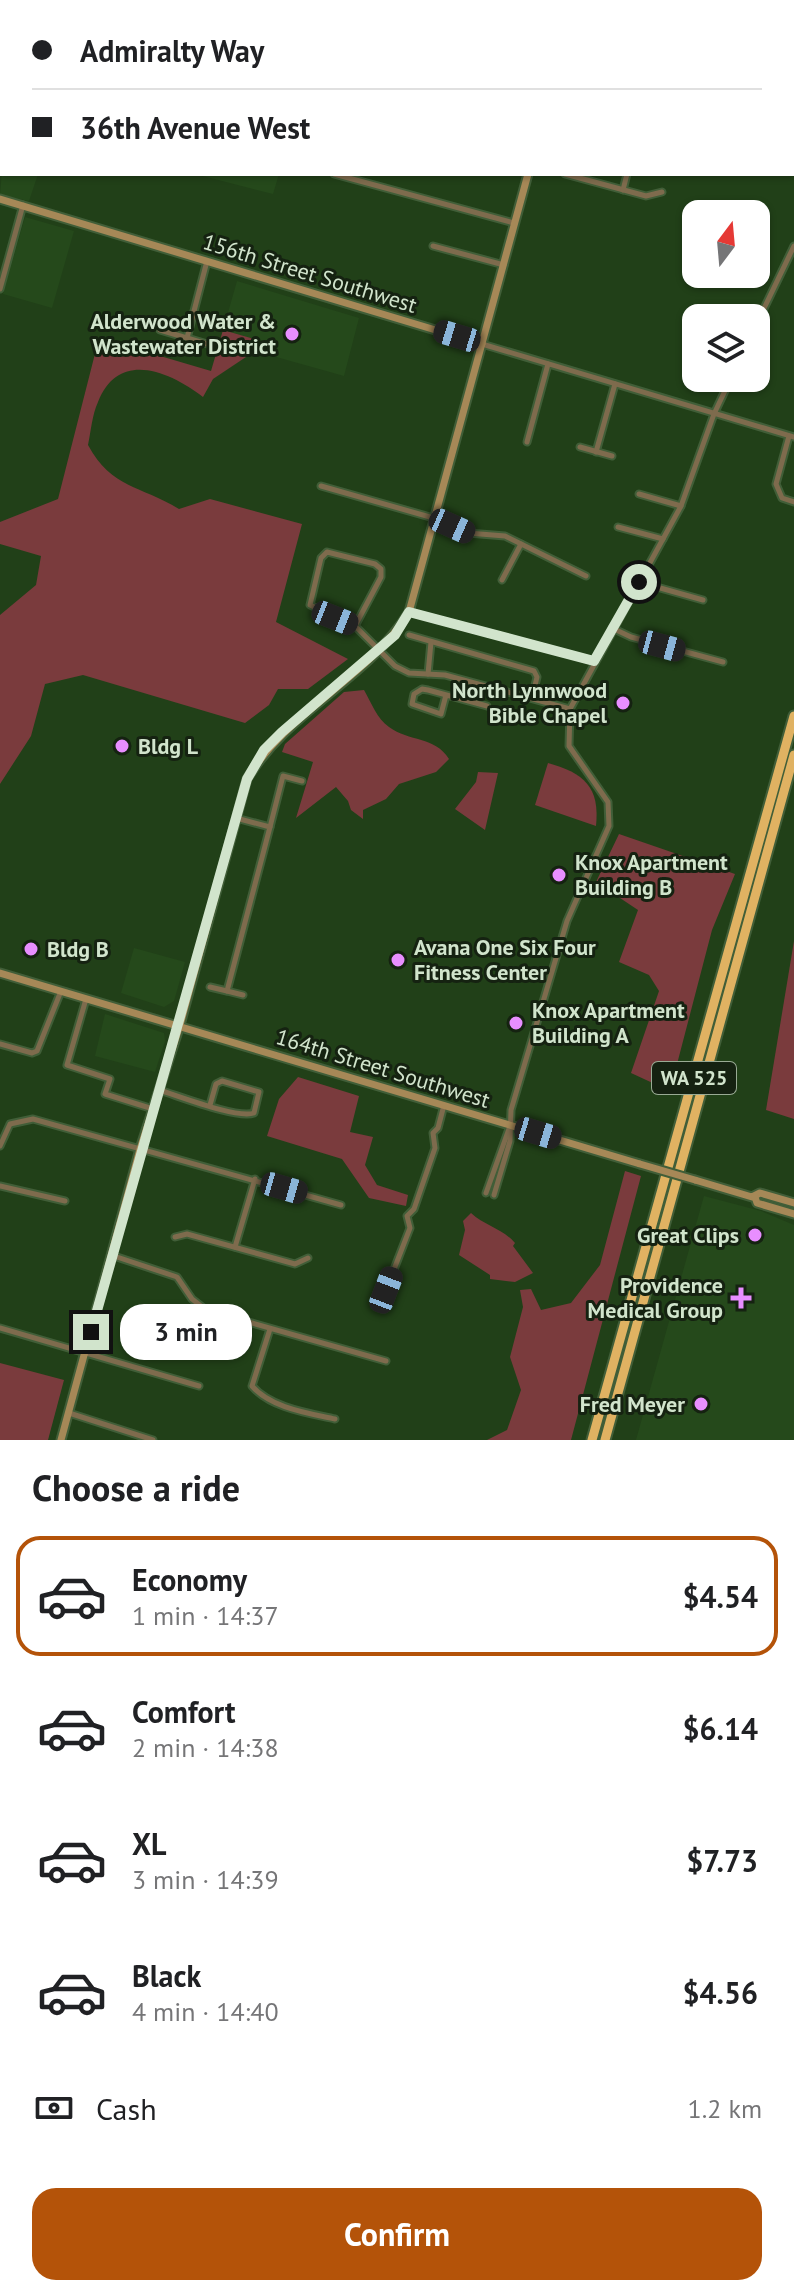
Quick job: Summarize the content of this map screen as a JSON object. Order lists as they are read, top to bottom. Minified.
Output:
{"streets":{"highway":["WA 525"],"street":["156th Street Southwest","164th Street Southwest"]},"places":{"other":["Alderwood Water & Wastewater District","North Lynnwood Bible Chapel","Bldg L","Knox Apartment Building B","Bldg B","Avana One Six Four Fitness Center","Knox Apartment Building A","Great Clips","Fred Meyer"],"health":["Providence Medical Group"]},"north":"top","page":{"banner":["Admiralty Way","36th Avenue West"],"bubble":"3 min","heading":"Choose a ride","list":[{"name":"Economy","note":"1 min · 14:37","value":"$4.54"},{"name":"Comfort","note":"2 min · 14:38","value":"$6.14"},{"name":"XL","note":"3 min · 14:39","value":"$7.73"},{"name":"Black","note":"4 min · 14:40","value":"$4.56"}],"pay":["Cash","1.2 km"],"buttons":"Confirm"}}
